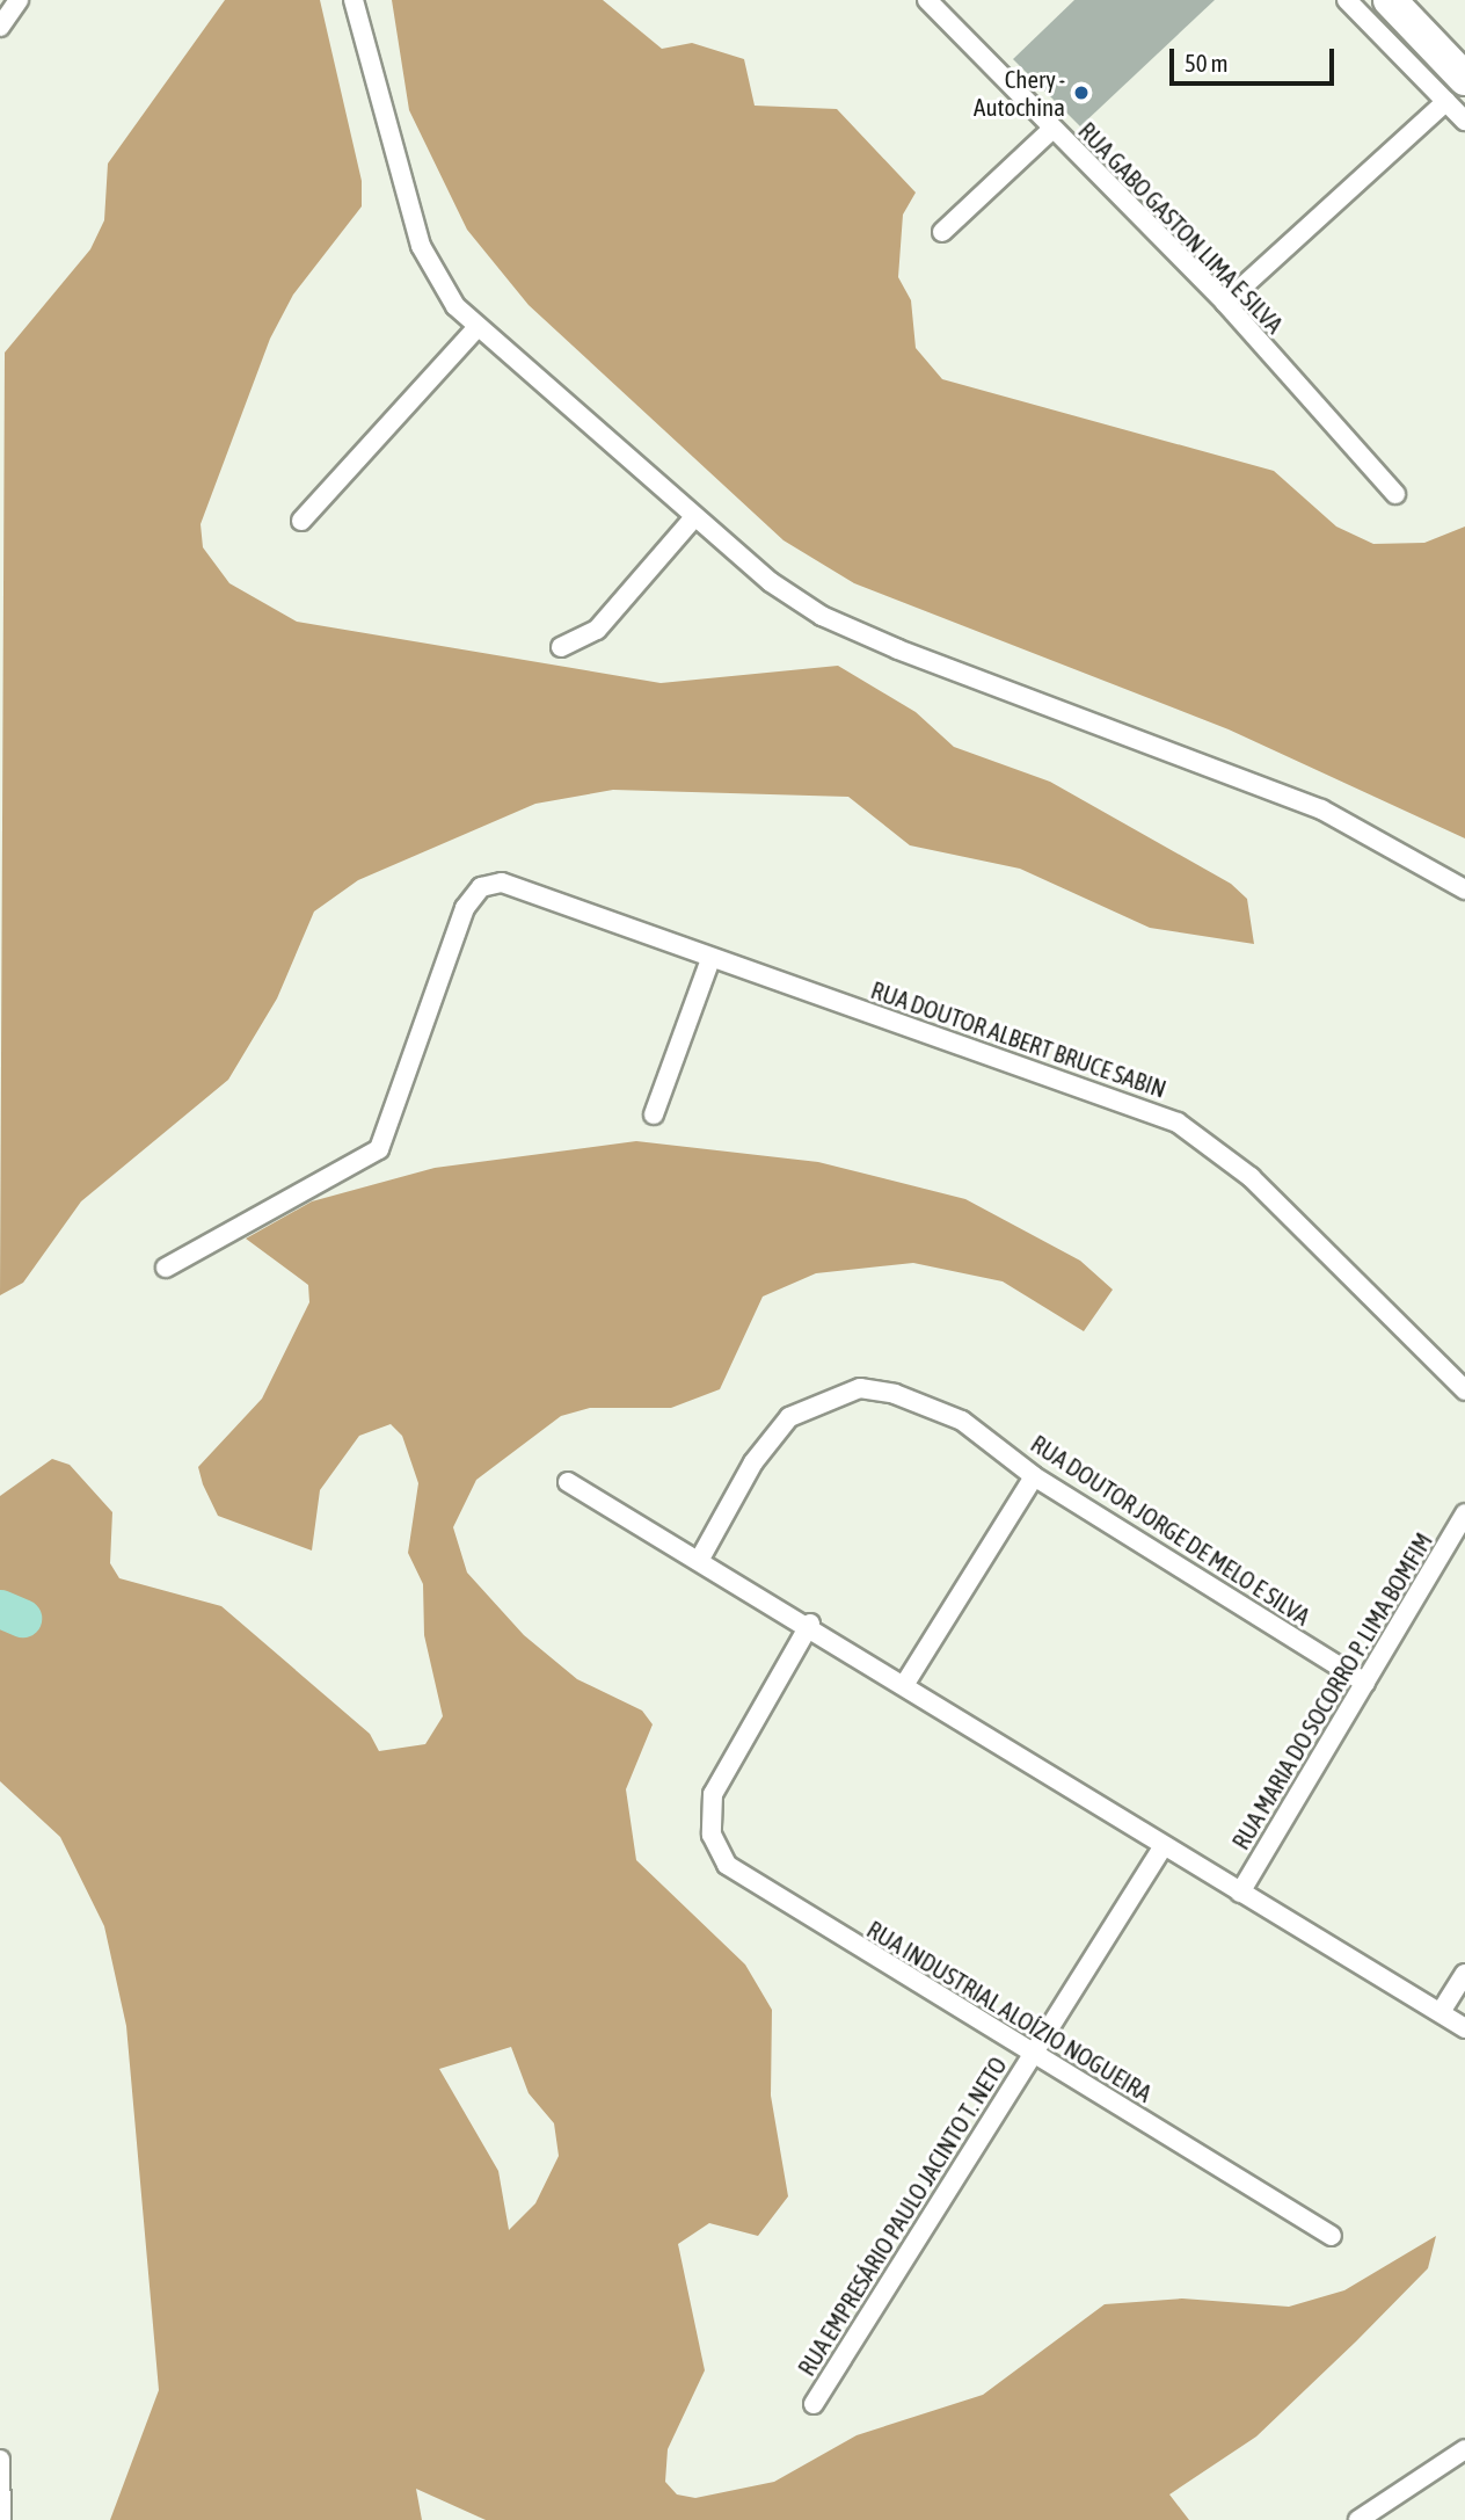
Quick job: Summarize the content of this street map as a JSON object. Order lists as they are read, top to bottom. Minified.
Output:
{"streets":{"street":["RUA GABO GASTON LIMA E SILVA","RUA DOUTOR ALBERT BRUCE SABIN","RUA DOUTOR JORGE DE MELO E SILVA","RUA MARIA DO SOCORRO P. LIMA BOMFIM","RUA INDUSTRIAL ALOÍZIO NOGUEIRA","RUA EMPRESÁRIO PAULO JACINTO T. NETO"]},"crossings":[["RUA DOUTOR JORGE DE MELO E SILVA","RUA MARIA DO SOCORRO P. LIMA BOMFIM"],["RUA INDUSTRIAL ALOÍZIO NOGUEIRA","RUA EMPRESÁRIO PAULO JACINTO T. NETO"]],"places":["Chery - Autochina"],"scale_bar":"50 m"}
